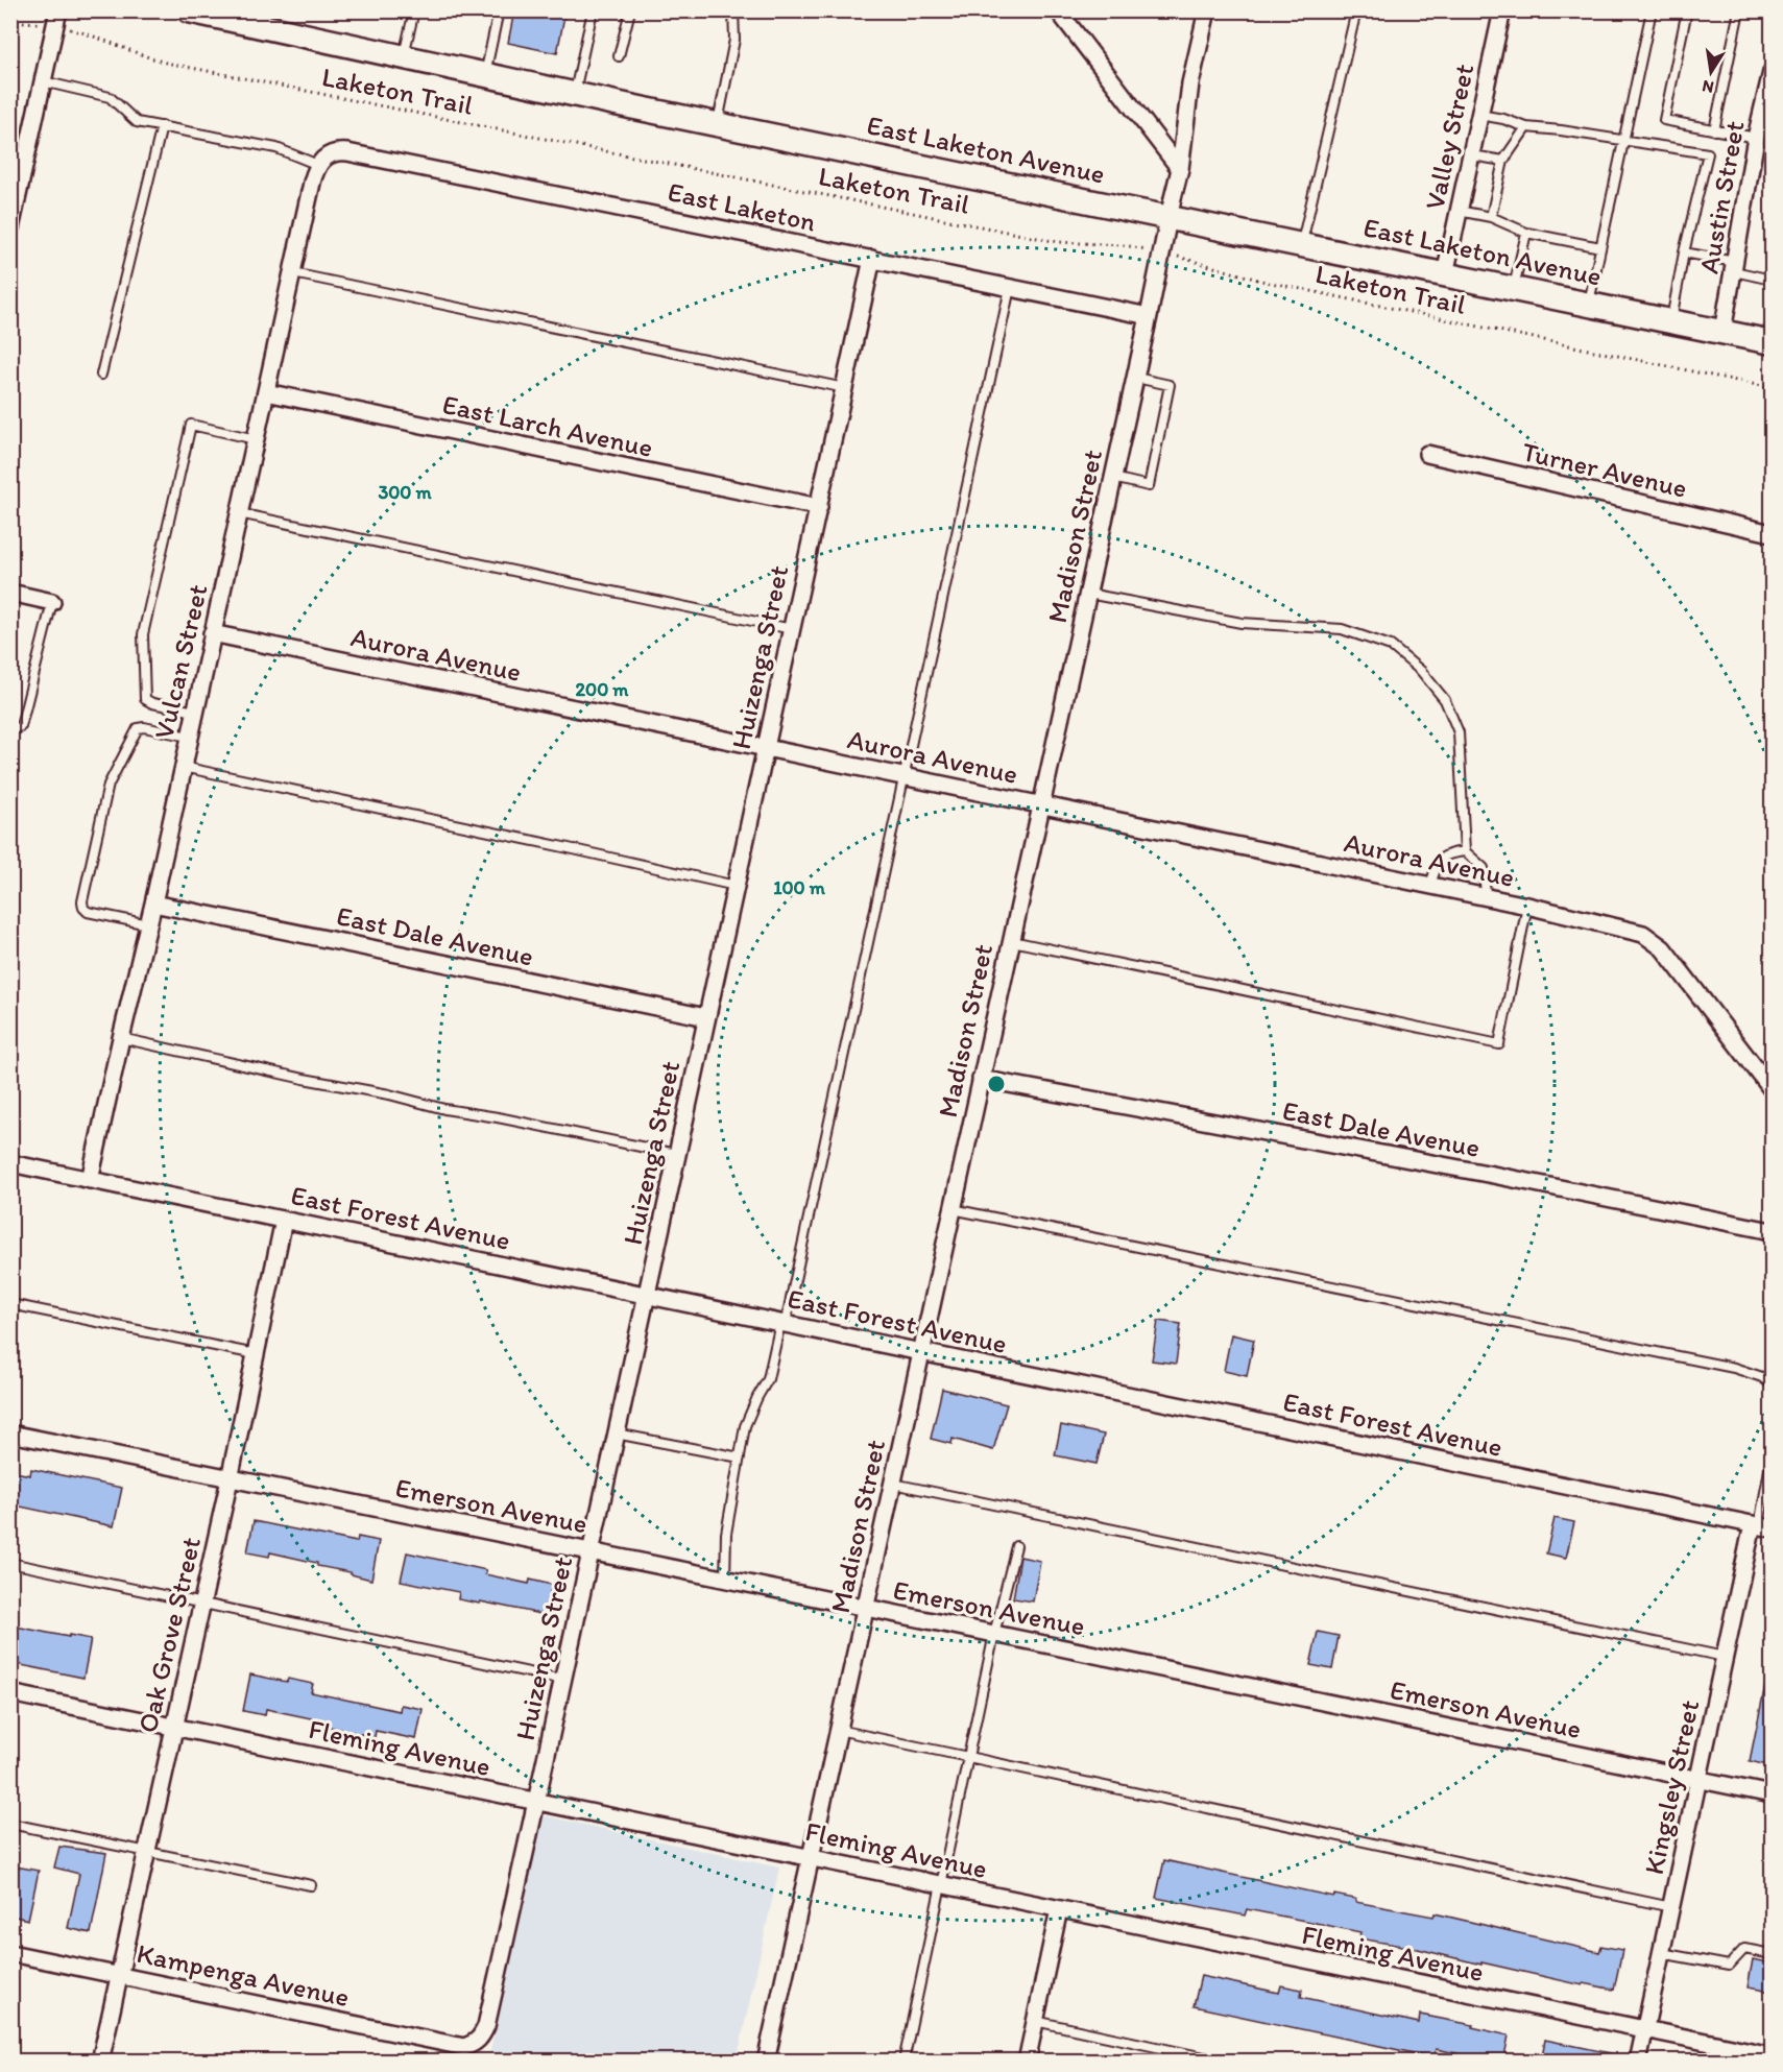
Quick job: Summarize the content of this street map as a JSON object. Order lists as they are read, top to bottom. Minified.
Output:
{"streets":{"main road":["East Laketon Avenue"],"street":["Valley Street","Austin Street","East Laketon","East Larch Avenue","Turner Avenue","Madison Street","Aurora Avenue","Huizenga Street","Vulcan Street","East Dale Avenue","East Forest Avenue","Emerson Avenue","Oak Grove Street","Fleming Avenue","Kingsley Street","Kampenga Avenue"],"path":["Laketon Trail"]},"crossings":[["Laketon Trail","Madison Street"],["Valley Street","East Laketon Avenue"],["East Laketon Avenue","Austin Street"],["East Laketon Avenue","Madison Street"],["East Laketon","Madison Street"],["East Laketon","Huizenga Street"],["East Laketon","Vulcan Street"],["East Larch Avenue","Huizenga Street"],["East Larch Avenue","Vulcan Street"],["Madison Street","Aurora Avenue"],["Madison Street","East Dale Avenue"],["Madison Street","East Forest Avenue"],["Madison Street","Emerson Avenue"],["Madison Street","Fleming Avenue"],["Aurora Avenue","Huizenga Street"],["Aurora Avenue","Vulcan Street"],["Huizenga Street","East Dale Avenue"],["Huizenga Street","East Forest Avenue"],["Huizenga Street","Emerson Avenue"],["Huizenga Street","Fleming Avenue"],["Huizenga Street","Kampenga Avenue"],["Vulcan Street","East Dale Avenue"],["Vulcan Street","East Forest Avenue"],["East Forest Avenue","Oak Grove Street"],["East Forest Avenue","Kingsley Street"],["Emerson Avenue","Oak Grove Street"],["Emerson Avenue","Kingsley Street"],["Oak Grove Street","Fleming Avenue"],["Oak Grove Street","Kampenga Avenue"],["Fleming Avenue","Kingsley Street"]],"north":"bottom","rings":["300 m","200 m","100 m"]}
